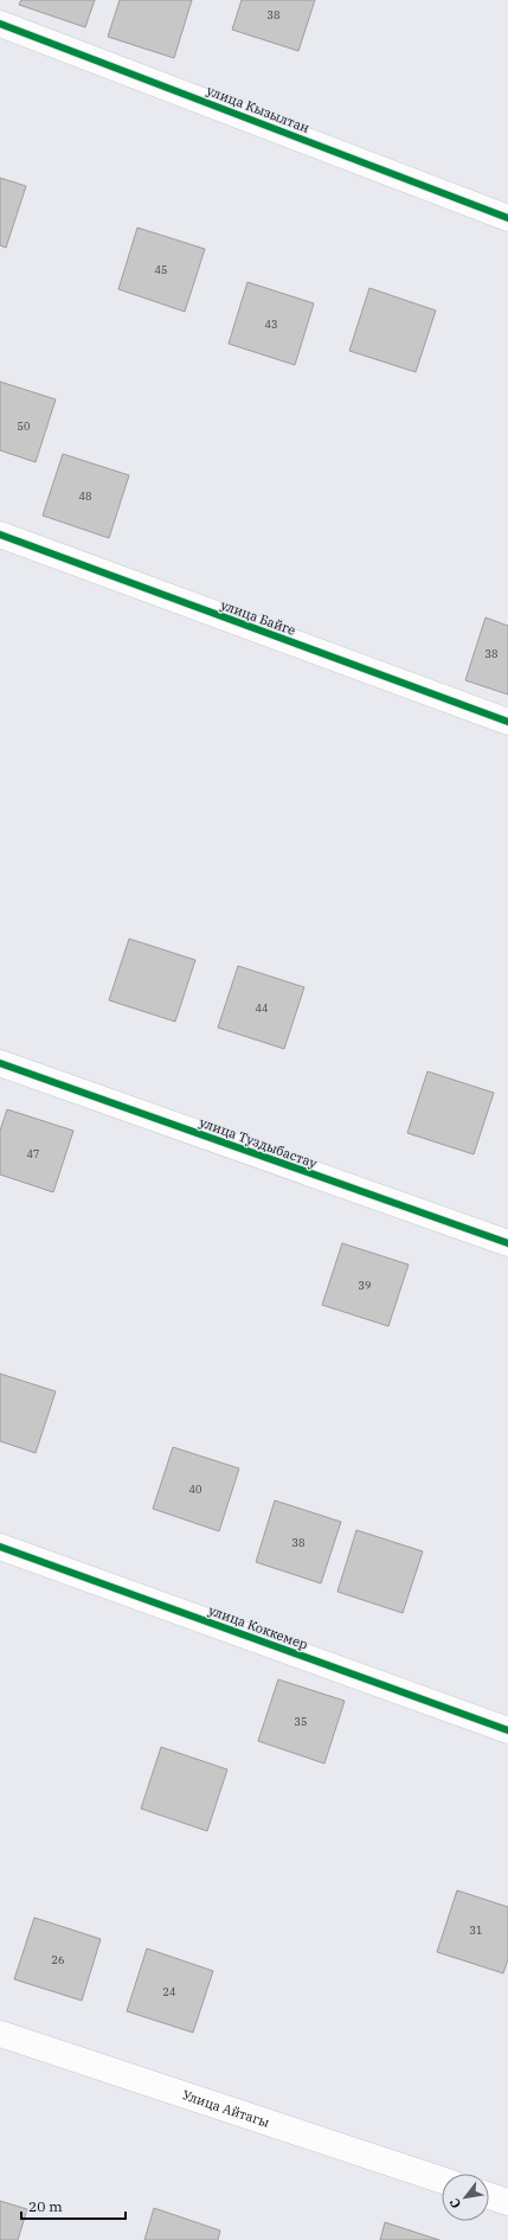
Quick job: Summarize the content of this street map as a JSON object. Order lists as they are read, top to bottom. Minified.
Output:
{"streets":{"street":["улица Кызылтан","улица Байге","улица Туздыбастау","улица Коккемер","Улица Айтагы"]},"house_numbers":["38","45","43","50","48","38","44","47","39","40","38","35","31","26","24"],"scale_bar":"20 m","north":"bottom left"}
